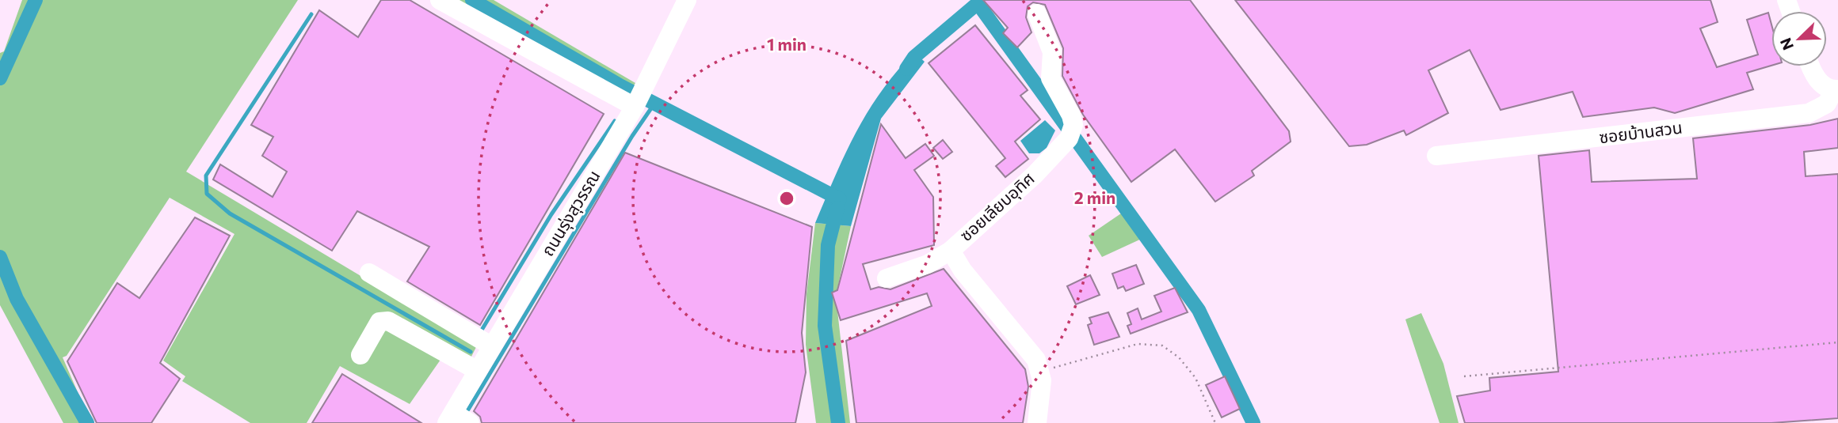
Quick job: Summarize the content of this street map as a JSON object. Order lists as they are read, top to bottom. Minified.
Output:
{"streets":{"street":["ซอยบ้านสวน","ซอยเลียบอุทิศ","ถนนรุ่งสุวรรณ"]},"north":"bottom left","rings":["1 min","2 min"]}
